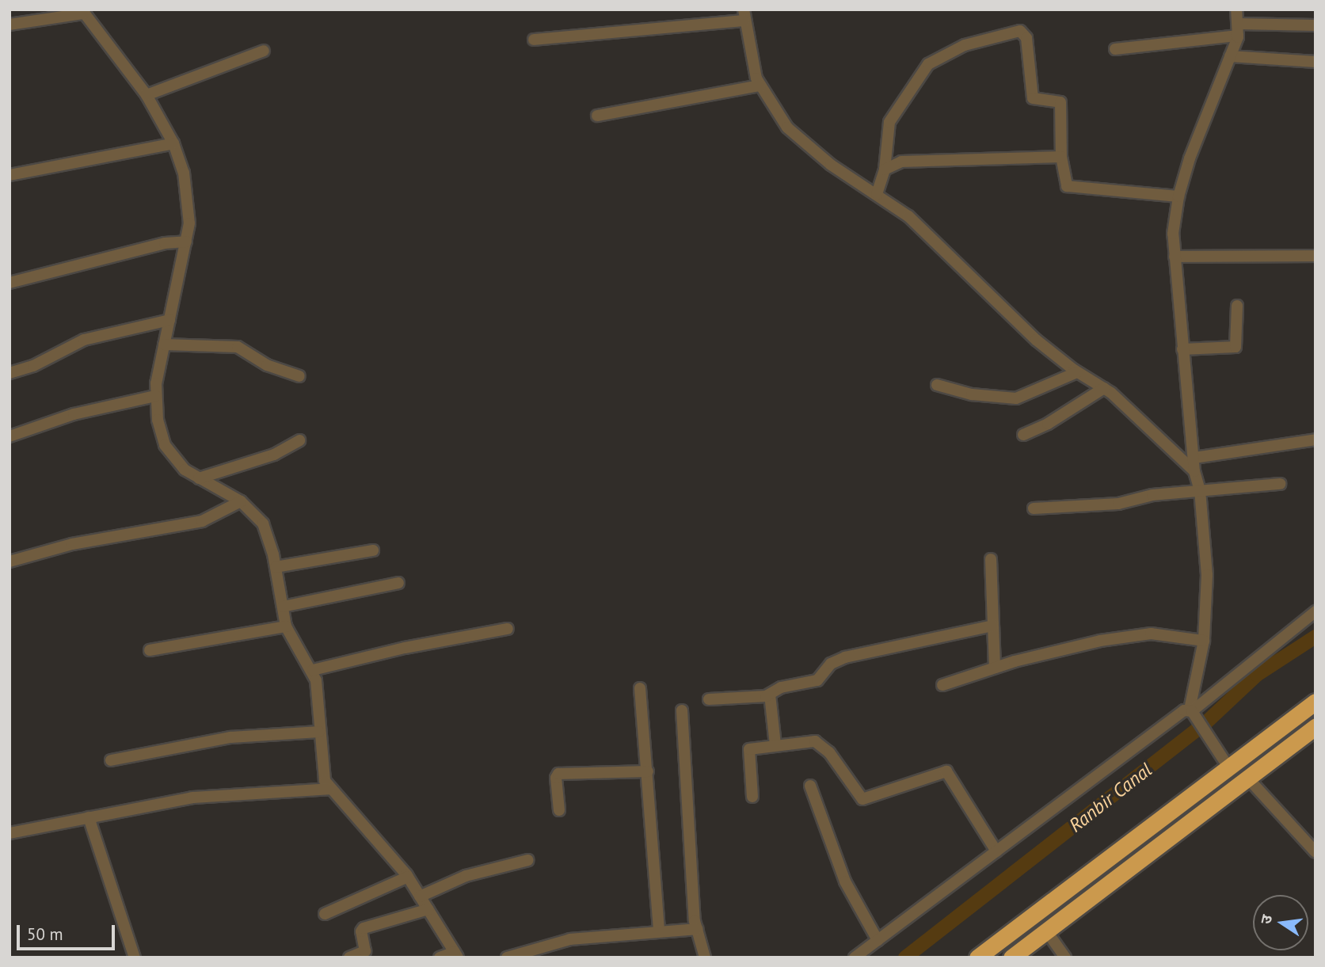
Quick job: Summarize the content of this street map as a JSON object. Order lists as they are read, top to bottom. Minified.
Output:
{"water":["Ranbir Canal"],"scale_bar":"50 m","north":"left"}
